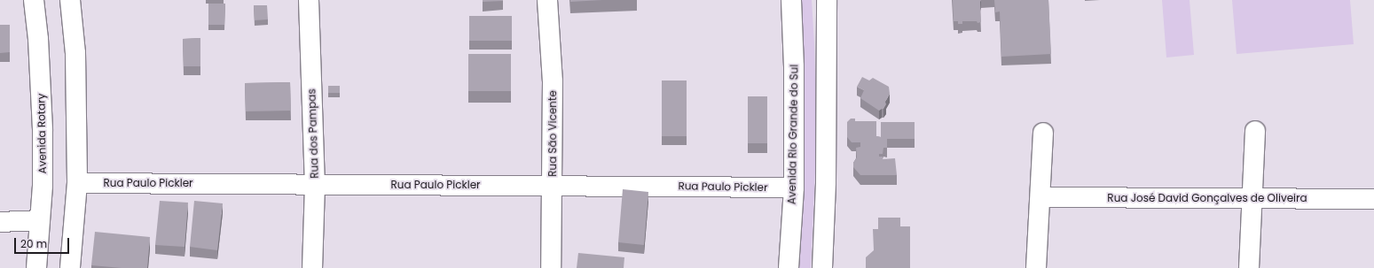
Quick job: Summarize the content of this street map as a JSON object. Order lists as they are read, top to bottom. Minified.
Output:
{"streets":{"street":["Avenida Rotary","Rua dos Pampas","Rua São Vicente","Avenida Rio Grande do Sul","Rua Paulo Pickler","Rua José David Gonçalves de Oliveira"]},"crossings":[["Rua dos Pampas","Rua Paulo Pickler"],["Rua São Vicente","Rua Paulo Pickler"],["Avenida Rio Grande do Sul","Rua Paulo Pickler"]],"scale_bar":"20 m"}
